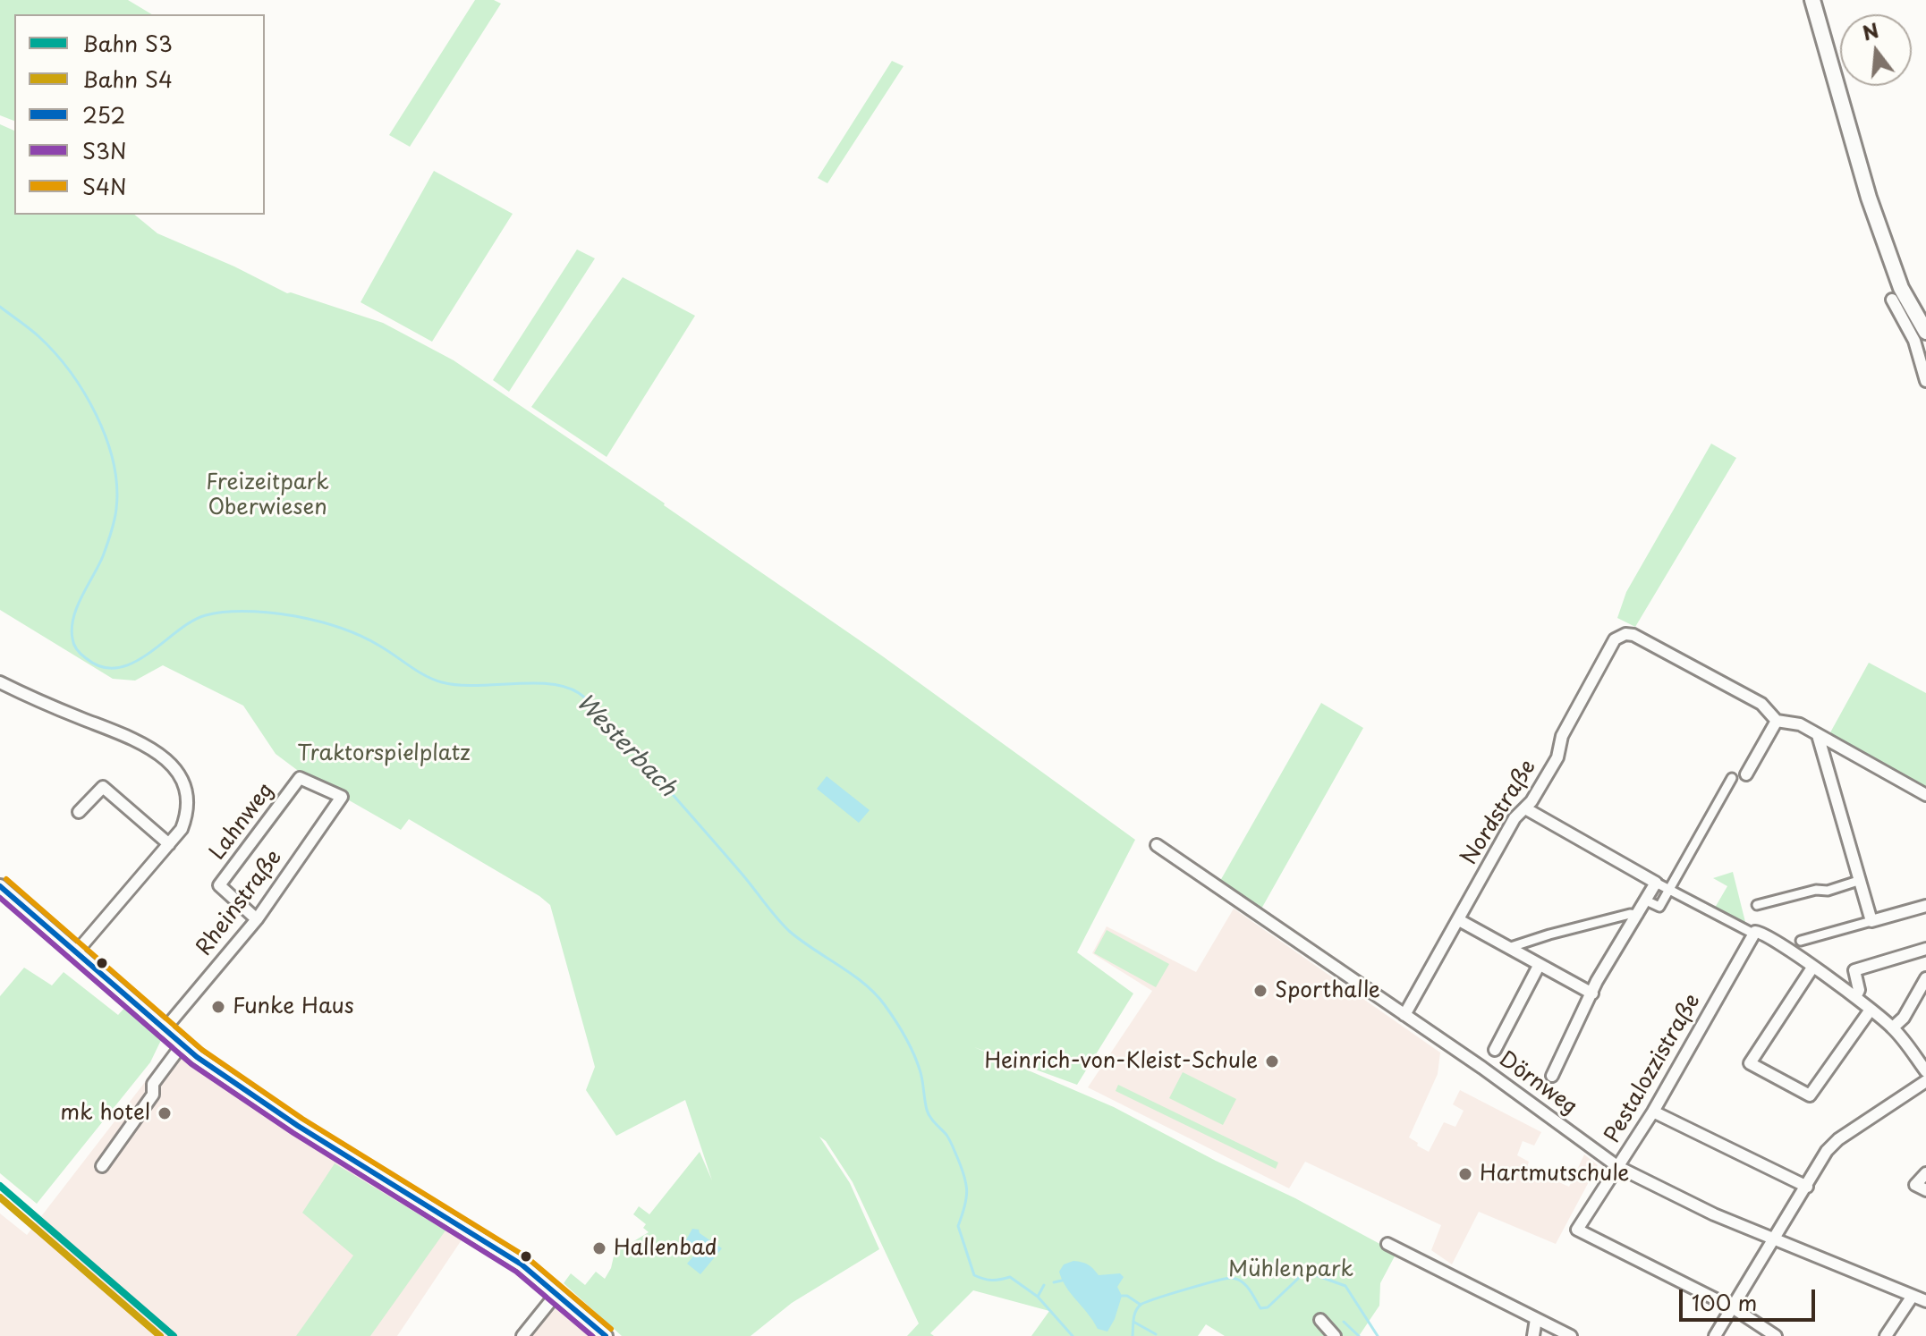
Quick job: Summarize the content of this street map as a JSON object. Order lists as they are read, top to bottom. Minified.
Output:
{"streets":{"street":["Nordstraße","Lahnweg","Rheinstraße","Pestalozzistraße","Dörnweg"]},"crossings":[["Nordstraße","Dörnweg"],["Lahnweg","Rheinstraße"],["Pestalozzistraße","Dörnweg"]],"water":["Westerbach"],"parks":["Freizeitpark Oberwiesen","Traktorspielplatz","Mühlenpark"],"places":["Sporthalle","Funke Haus","Heinrich-von-Kleist-Schule","mk hotel","Hartmutschule","Hallenbad"],"lines":["transit line S4N","transit line 252","transit line S3N","rail line S3","rail line S4"],"legend":["Bahn S3","Bahn S4","252","S3N","S4N"],"scale_bar":"100 m","north":"top"}
